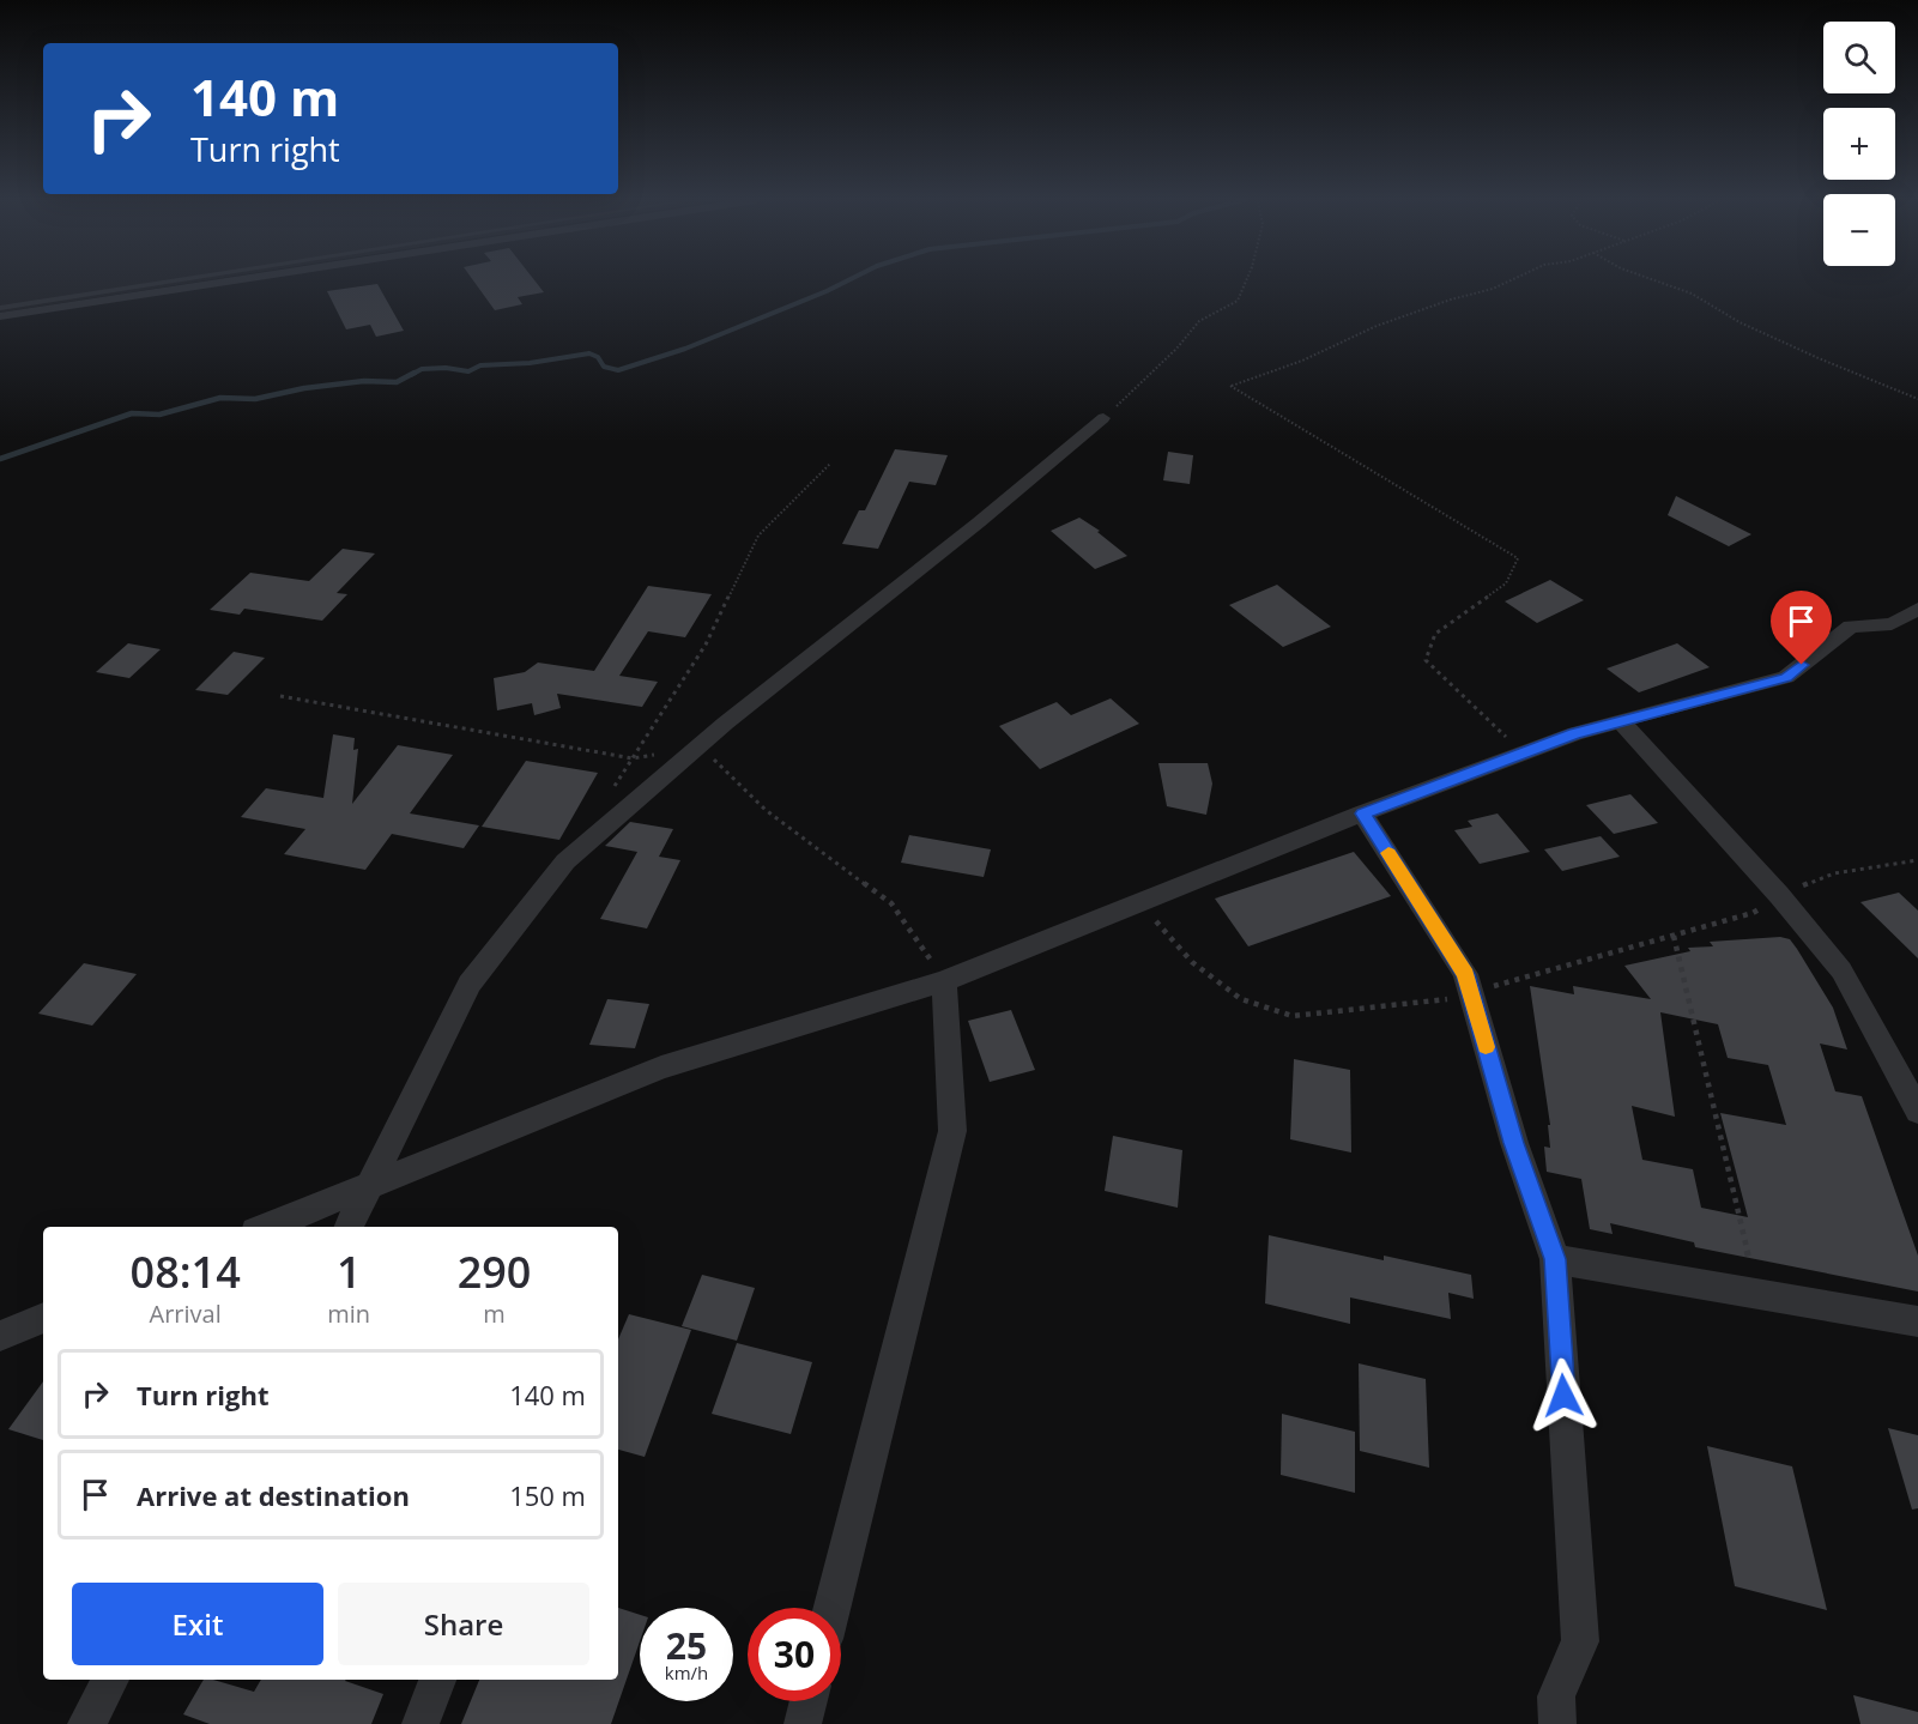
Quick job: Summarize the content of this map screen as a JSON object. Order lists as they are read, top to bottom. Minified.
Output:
{"page":{"map_buttons":["+","−"],"turn":["140 m","Turn right"],"eta":["08:14","Arrival","1","min","290","m"],"list":[{"name":"Turn right","value":"140 m"},{"name":"Arrive at destination","value":"150 m"}],"buttons":["Exit","Share"],"speed":"25 km/h","limit":"30"}}
